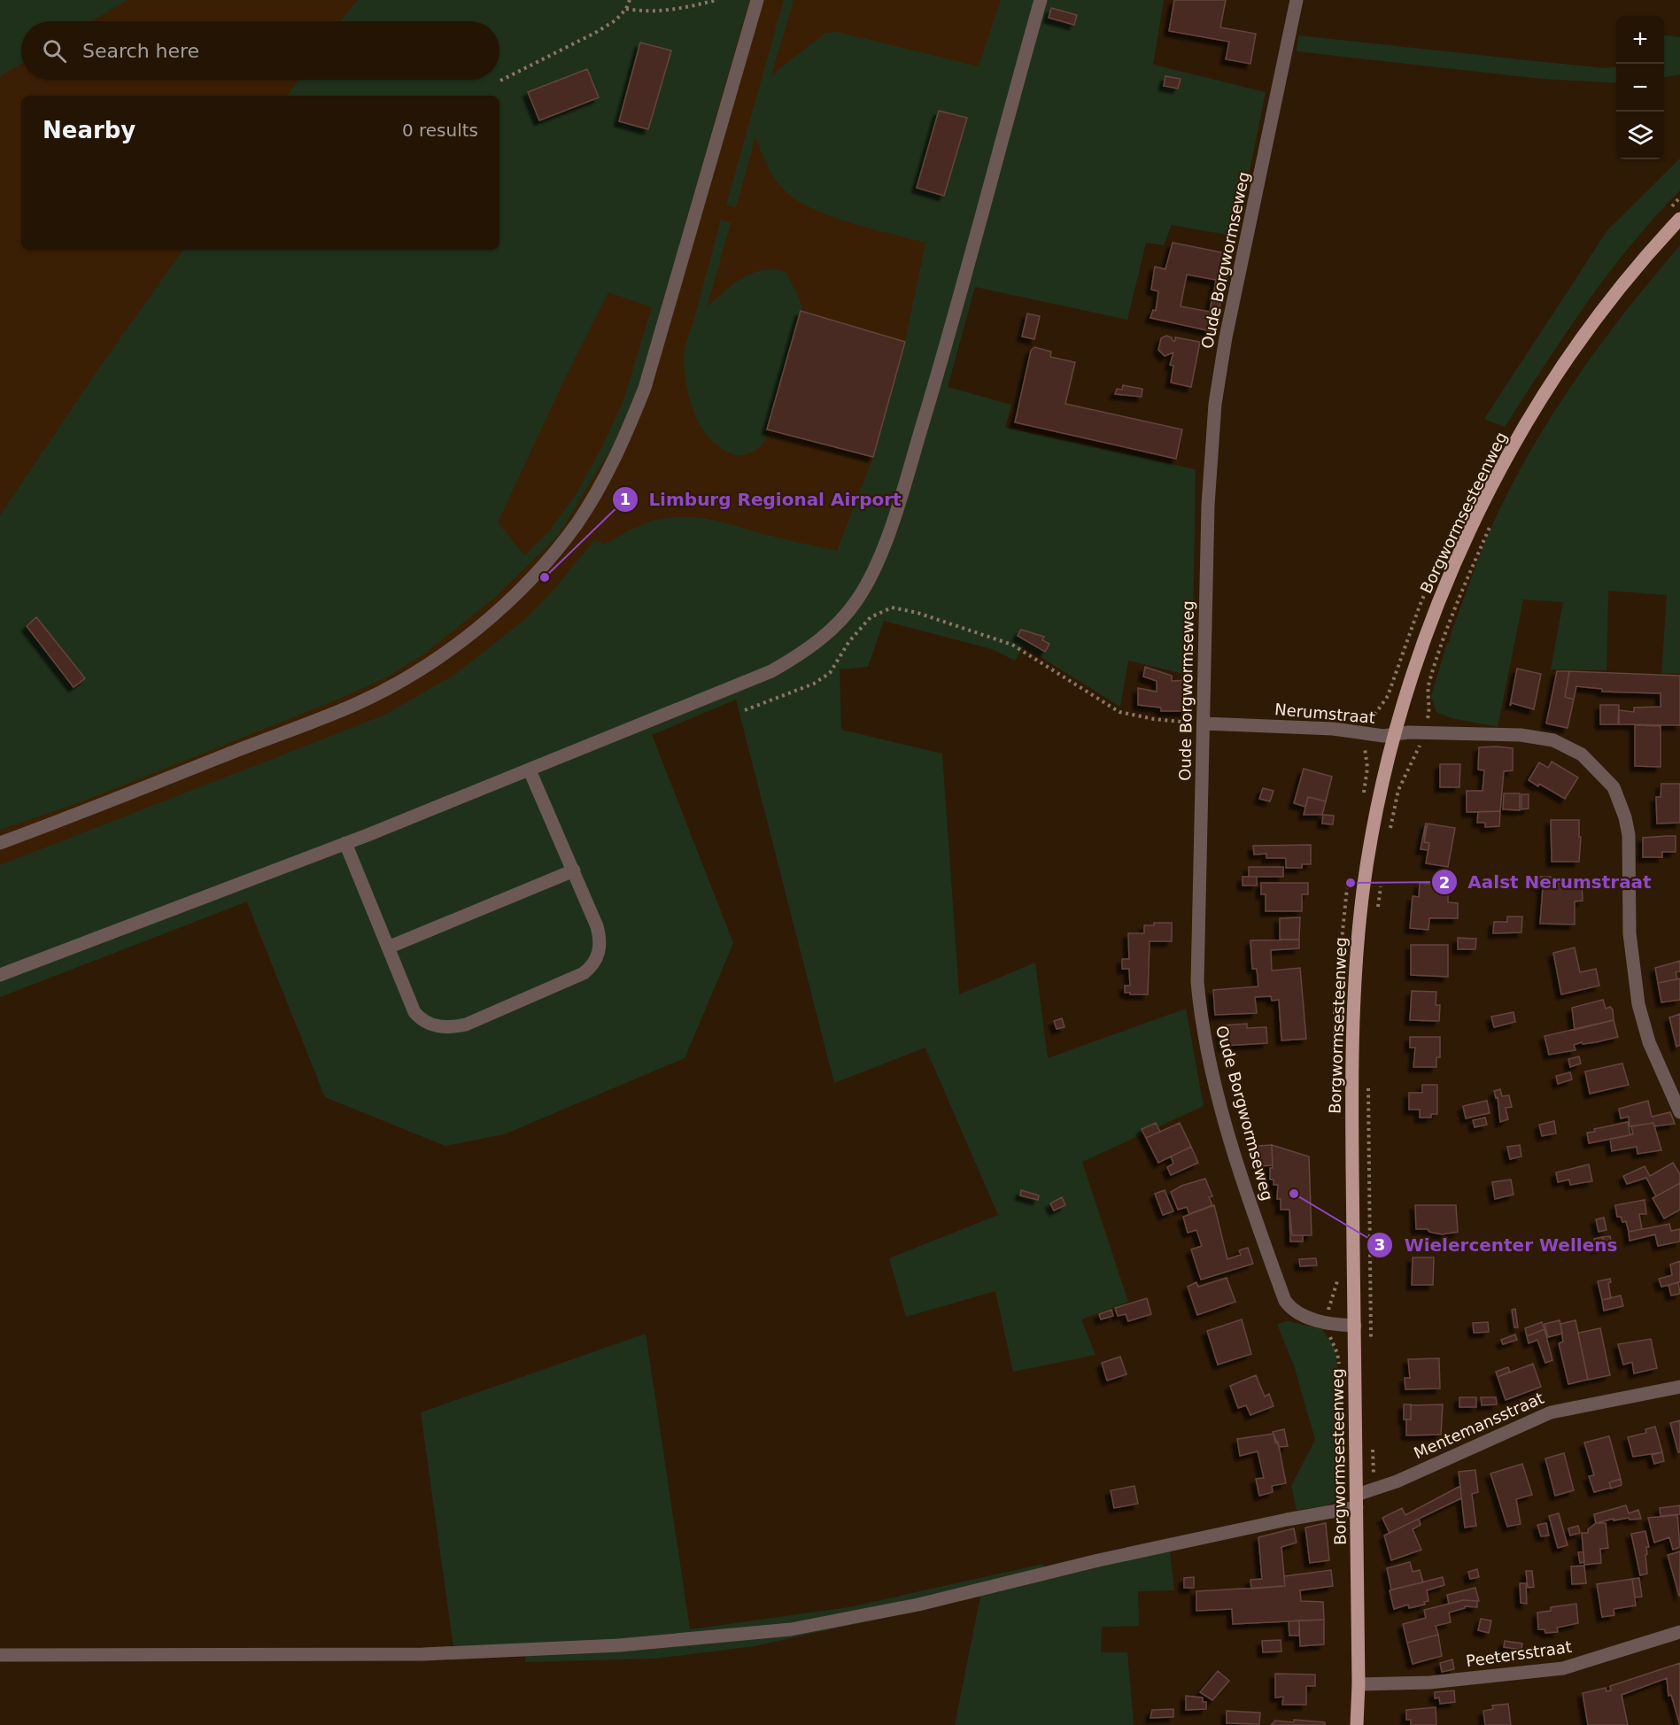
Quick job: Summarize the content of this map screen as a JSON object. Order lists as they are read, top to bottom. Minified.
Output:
{"streets":{"main road":["Borgwormsesteenweg"],"street":["Oude Borgwormseweg","Nerumstraat","Mentemansstraat","Peetersstraat"]},"crossings":[["Oude Borgwormseweg","Borgwormsesteenweg"],["Oude Borgwormseweg","Nerumstraat"],["Borgwormsesteenweg","Nerumstraat"],["Borgwormsesteenweg","Mentemansstraat"],["Borgwormsesteenweg","Peetersstraat"]],"places":["Limburg Regional Airport","Aalst Nerumstraat","Wielercenter Wellens"],"page":{"map_buttons":["+","−"],"search":"Search here","heading":["Nearby","0 results"]}}
